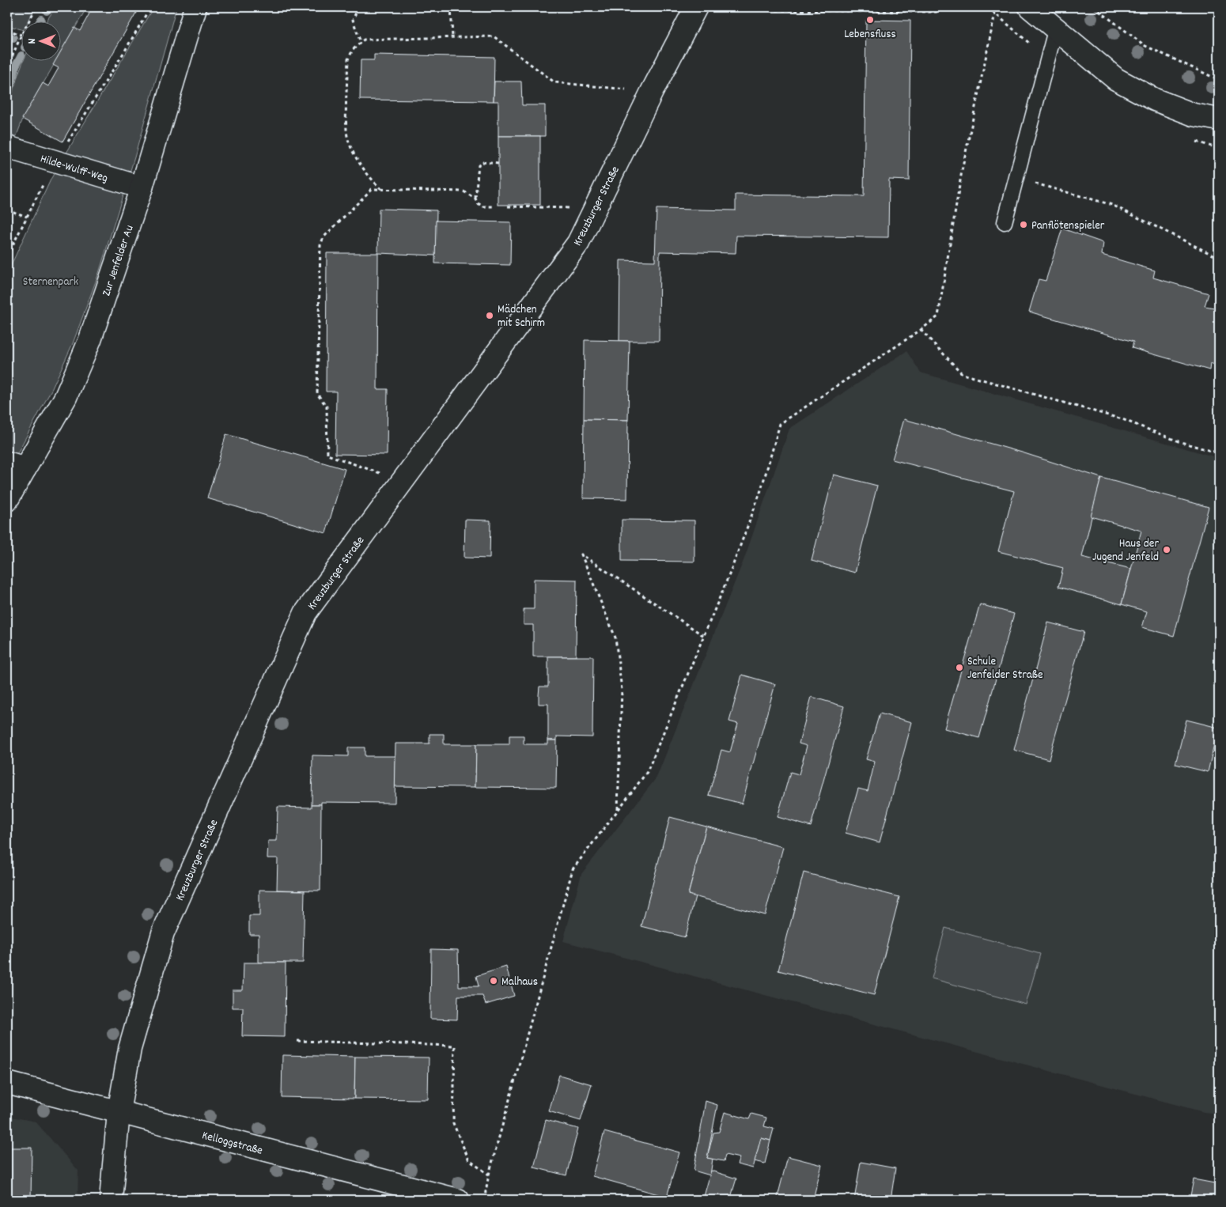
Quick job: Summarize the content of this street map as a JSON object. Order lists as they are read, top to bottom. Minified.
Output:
{"streets":{"street":["Hilde-Wulff-Weg","Kreuzburger Straße","Zur Jenfelder Au","Kelloggstraße"]},"crossings":[["Hilde-Wulff-Weg","Zur Jenfelder Au"],["Kreuzburger Straße","Kelloggstraße"]],"parks":["Sternenpark"],"places":["Lebensfluss","Panflötenspieler","Mädchen mit Schirm","Haus der Jugend Jenfeld","Schule Jenfelder Straße","Malhaus"],"north":"left"}
